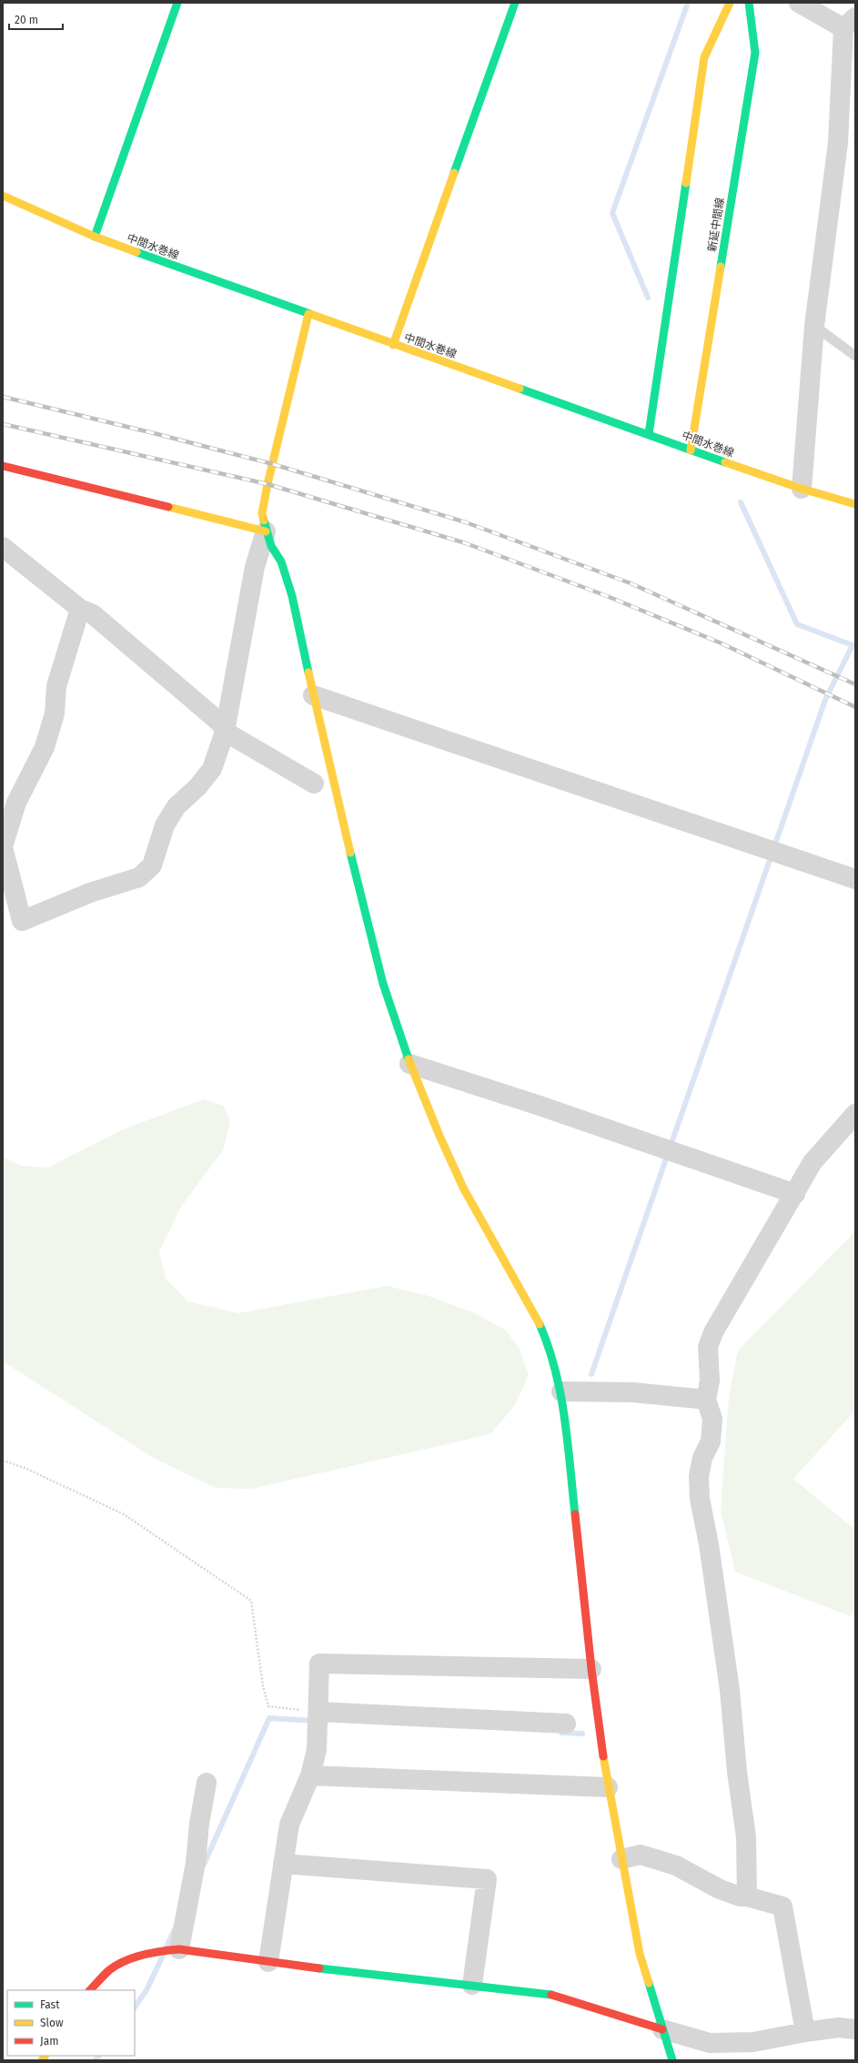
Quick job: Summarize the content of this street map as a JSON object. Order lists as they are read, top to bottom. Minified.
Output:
{"streets":{"street":["新延中間線","中間水巻線"]},"crossings":[["新延中間線","中間水巻線"]],"legend":["Fast","Slow","Jam"],"scale_bar":"20 m"}
